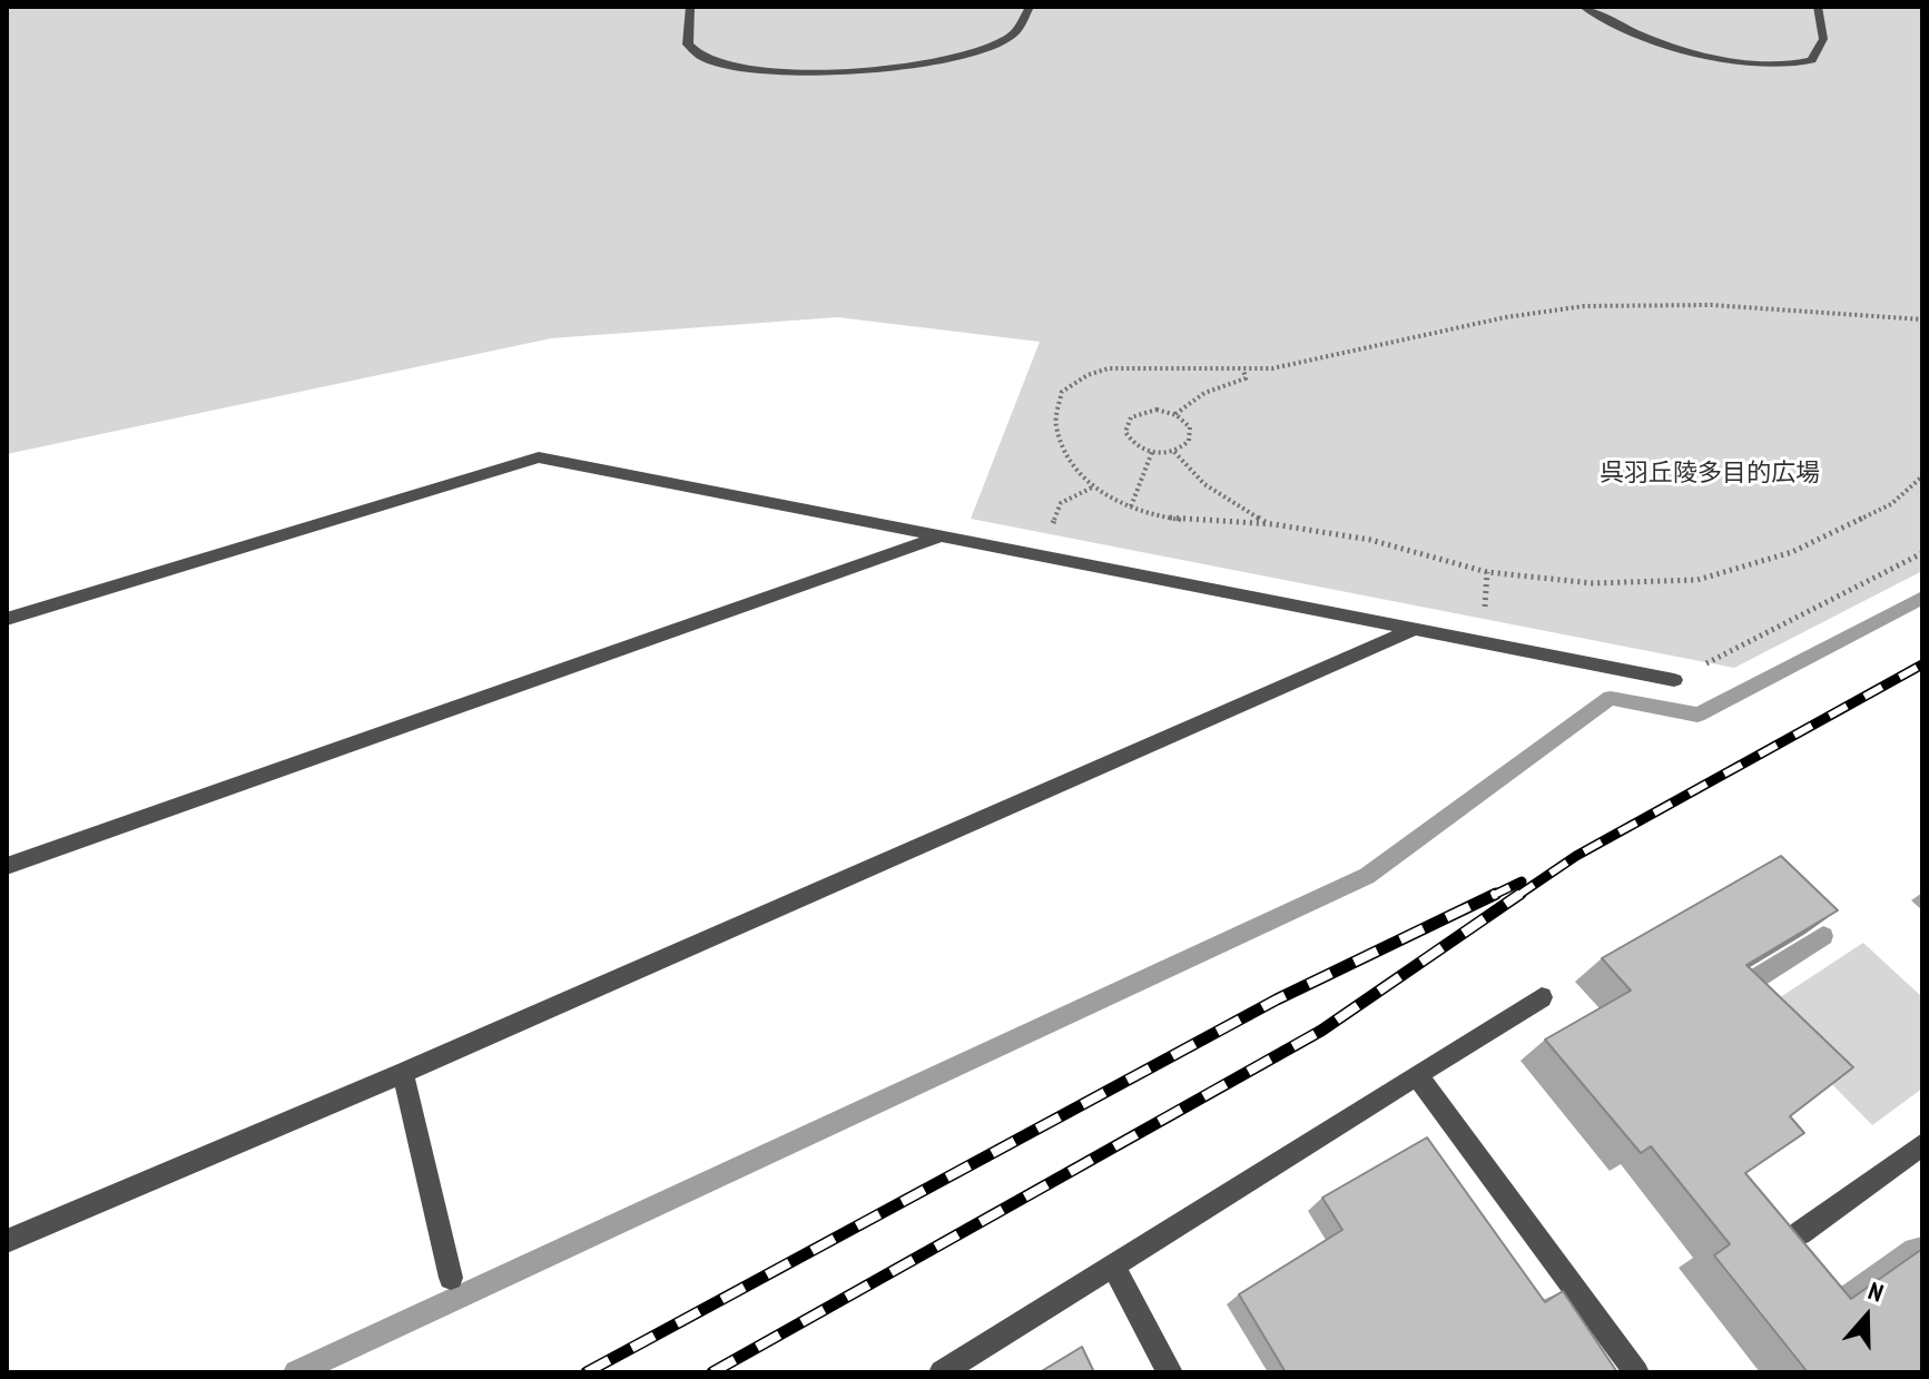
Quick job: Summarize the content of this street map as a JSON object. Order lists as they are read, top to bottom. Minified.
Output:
{"parks":["呉羽丘陵多目的広場"],"north":"top"}
